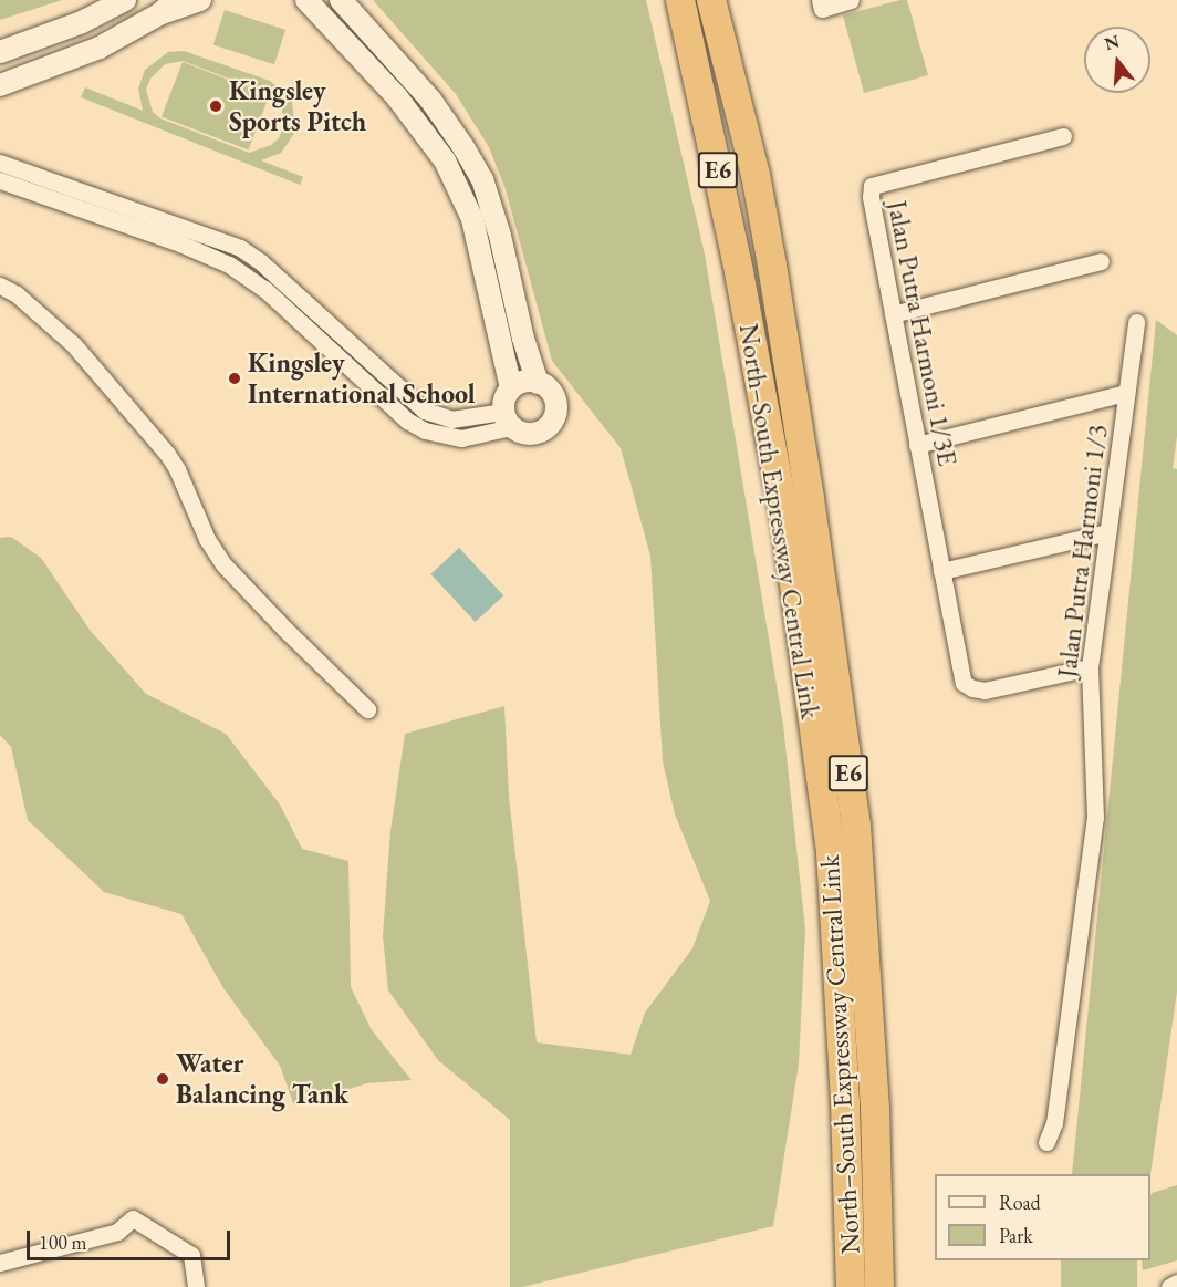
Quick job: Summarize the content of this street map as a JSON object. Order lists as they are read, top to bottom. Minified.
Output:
{"streets":{"highway":["E6","North–South Expressway Central Link"],"street":["Jalan Putra Harmoni 1/3E","Jalan Putra Harmoni 1/3"]},"crossings":[["Jalan Putra Harmoni 1/3E","Jalan Putra Harmoni 1/3"]],"places":["Kingsley Sports Pitch","Kingsley International School","Water Balancing Tank"],"legend":["Road","Park"],"scale_bar":"100 m","north":"top"}
